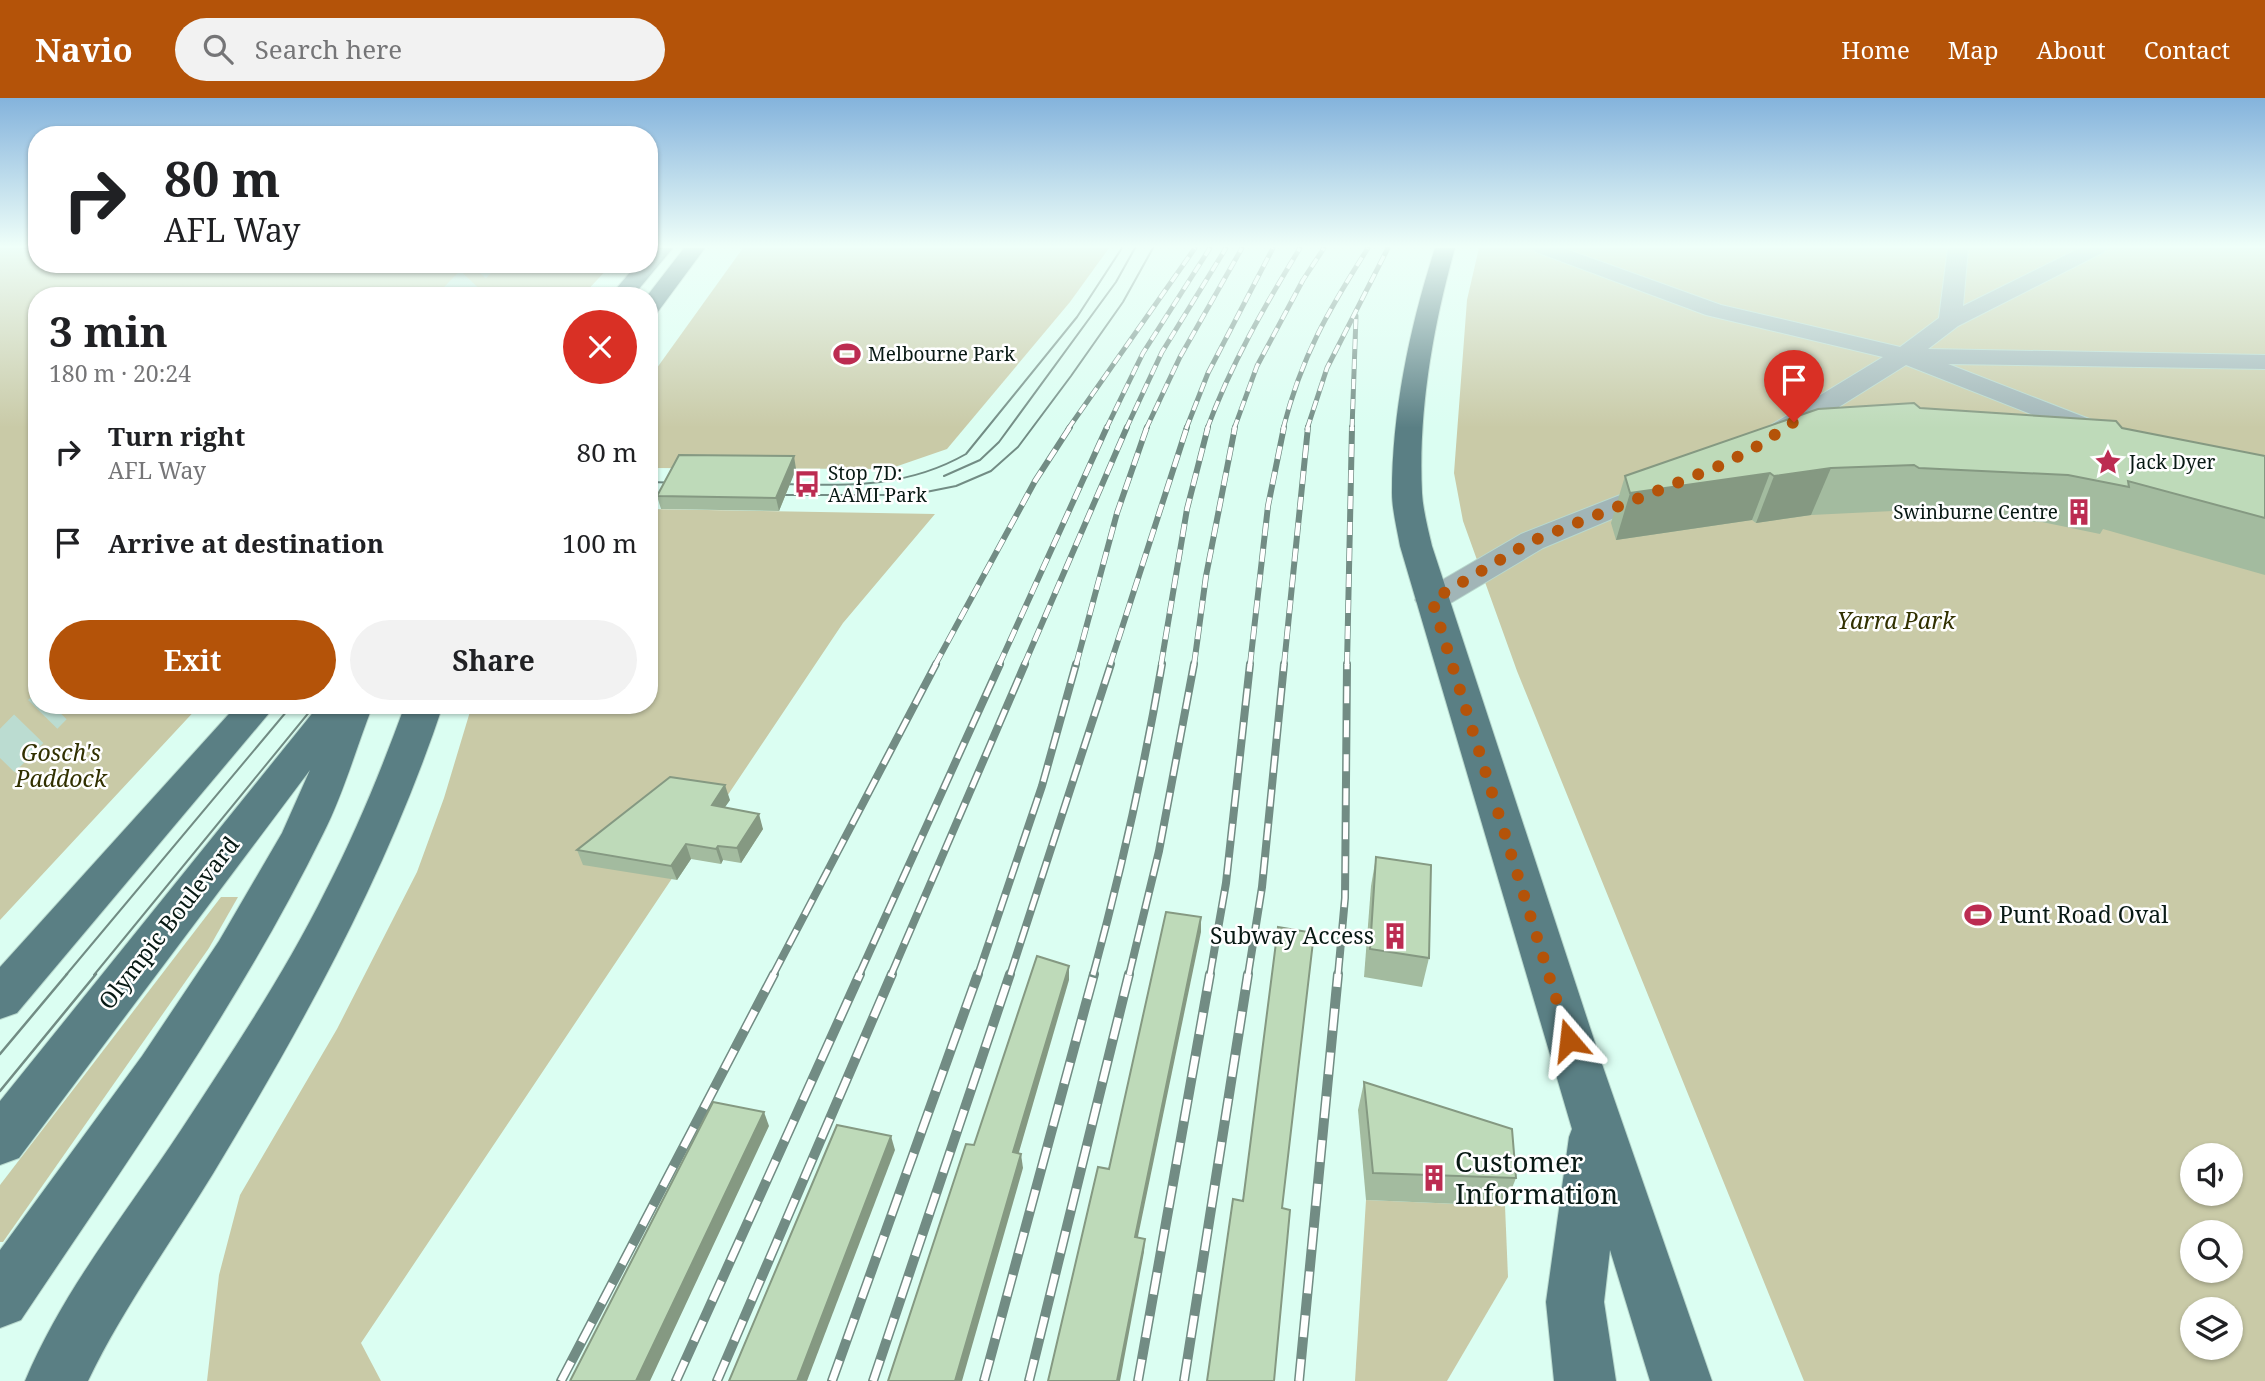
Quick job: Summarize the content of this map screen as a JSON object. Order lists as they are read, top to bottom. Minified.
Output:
{"streets":{"main road":["Olympic Boulevard"]},"parks":["Yarra Park","Gosch's Paddock"],"places":{"sports":["Melbourne Park","Punt Road Oval"],"place":["Jack Dyer"],"bus stop":["Stop 7D: AAMI Park"],"building":["Swinburne Centre","Subway Access","Customer Information"]},"page":{"header":"Navio","search":"Search here","nav":["Home","Map","About","Contact"],"turn":["80 m","AFL Way"],"heading":["3 min","180 m · 20:24"],"list":[{"name":"Turn right","note":"AFL Way","value":"80 m"},{"name":"Arrive at destination","value":"100 m"}],"buttons":["Exit","Share"]}}
